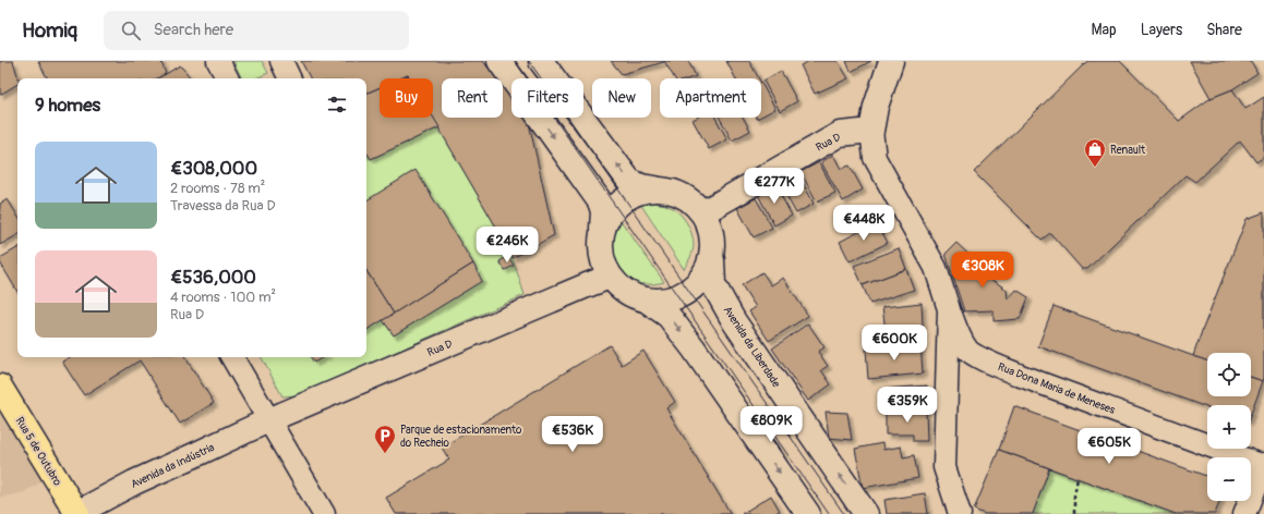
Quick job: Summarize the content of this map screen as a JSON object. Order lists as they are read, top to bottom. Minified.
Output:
{"streets":{"main road":["Rua 5 de Outubro"],"street":["Rua D","Avenida da Liberdade","Rua Dona Maria de Meneses","Avenida da Indústria"]},"crossings":[["Rua D","Avenida da Liberdade"],["Rua D","Avenida da Indústria"],["Rua 5 de Outubro","Avenida da Indústria"]],"places":{"shop":["Renault"],"parking":["Parque de estacionamento do Recheio"]},"page":{"header":"Homiq","search":"Search here","nav":["Map","Layers","Share"],"chip":["Buy","Rent","Filters","New","Apartment"],"heading":"9 homes","list":[{"name":"€308,000","note":"2 rooms · 78 m² · Travessa da Rua D"},{"name":"€536,000","note":"4 rooms · 100 m² · Rua D"}],"price":["€277K","€448K","€246K","€308K","€600K","€359K","€809K","€536K","€605K"],"map_buttons":["+","−"]}}
